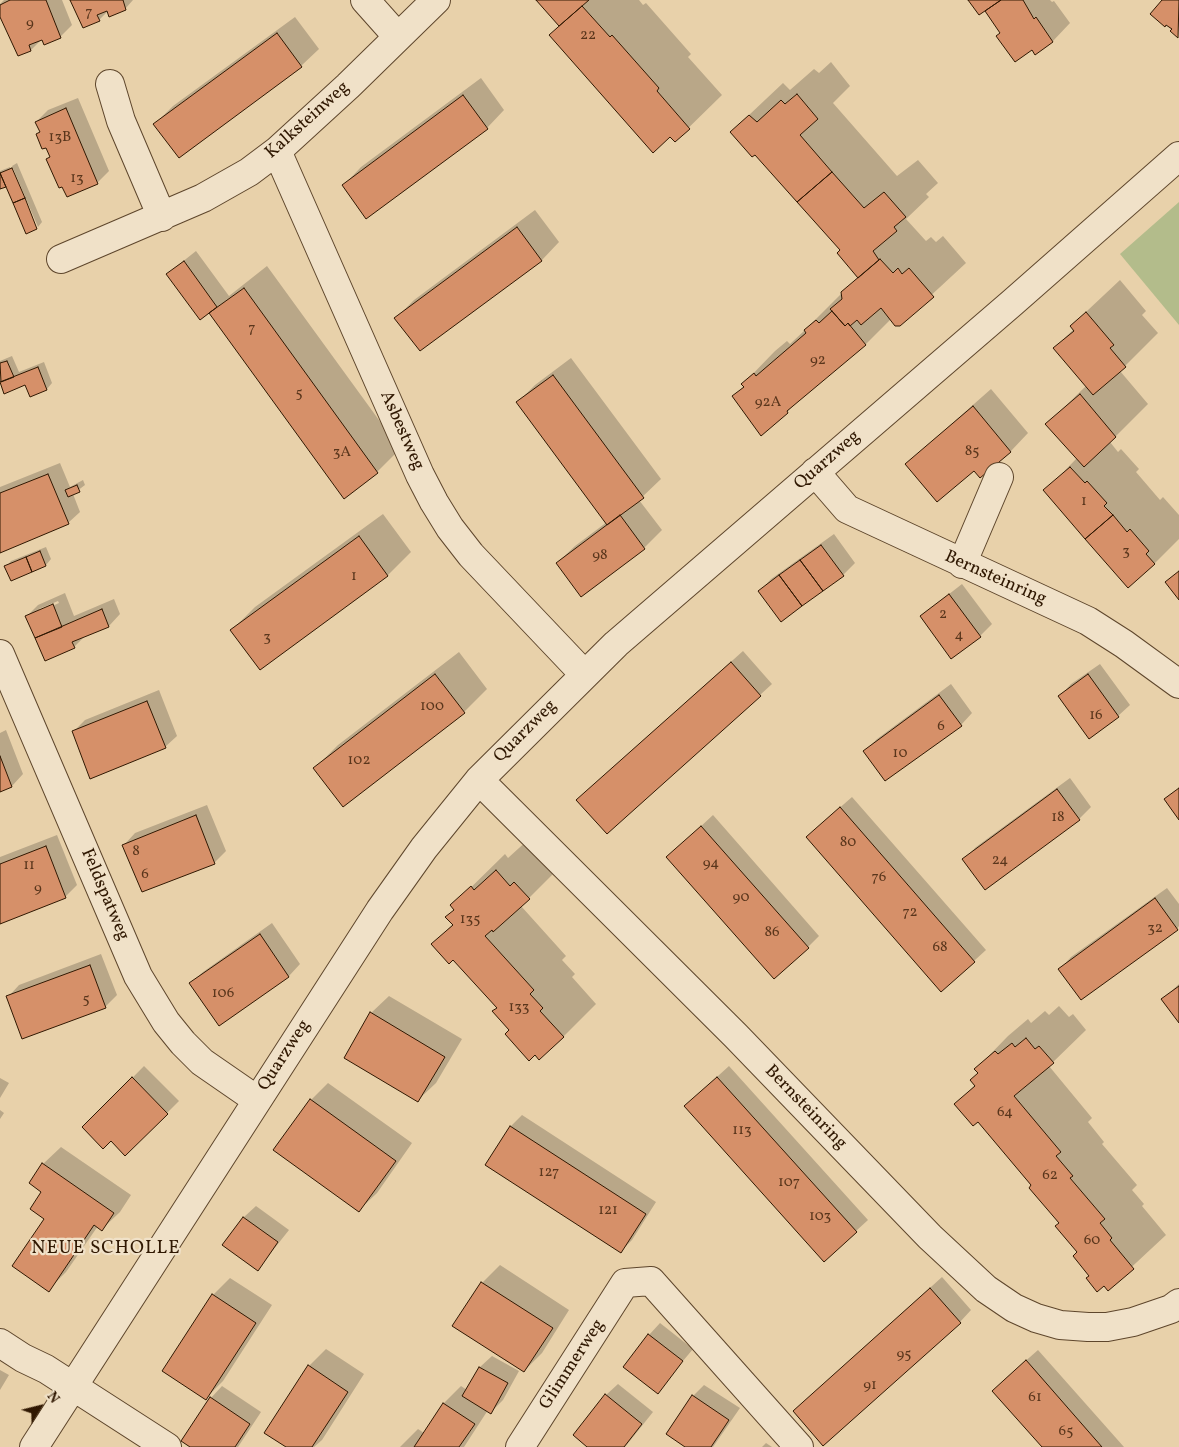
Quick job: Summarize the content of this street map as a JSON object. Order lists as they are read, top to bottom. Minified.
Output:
{"streets":{"street":["Kalksteinweg","Asbestweg","Quarzweg","Bernsteinring","Feldspatweg","Glimmerweg"]},"crossings":[["Kalksteinweg","Asbestweg"],["Asbestweg","Quarzweg"],["Quarzweg","Bernsteinring"],["Quarzweg","Feldspatweg"]],"districts":["NEUE SCHOLLE"],"house_numbers":["7","9","22","13B","13","7","92","5","92A","85","3A","1","3","98","1","2","4","3","100","16","6","10","102","18","80","8","24","94","11","6","76","9","90","72","135","32","86","68","106","5","133","64","113","127","62","107","121","103","60","95","91","61","65"],"north":"top right"}
